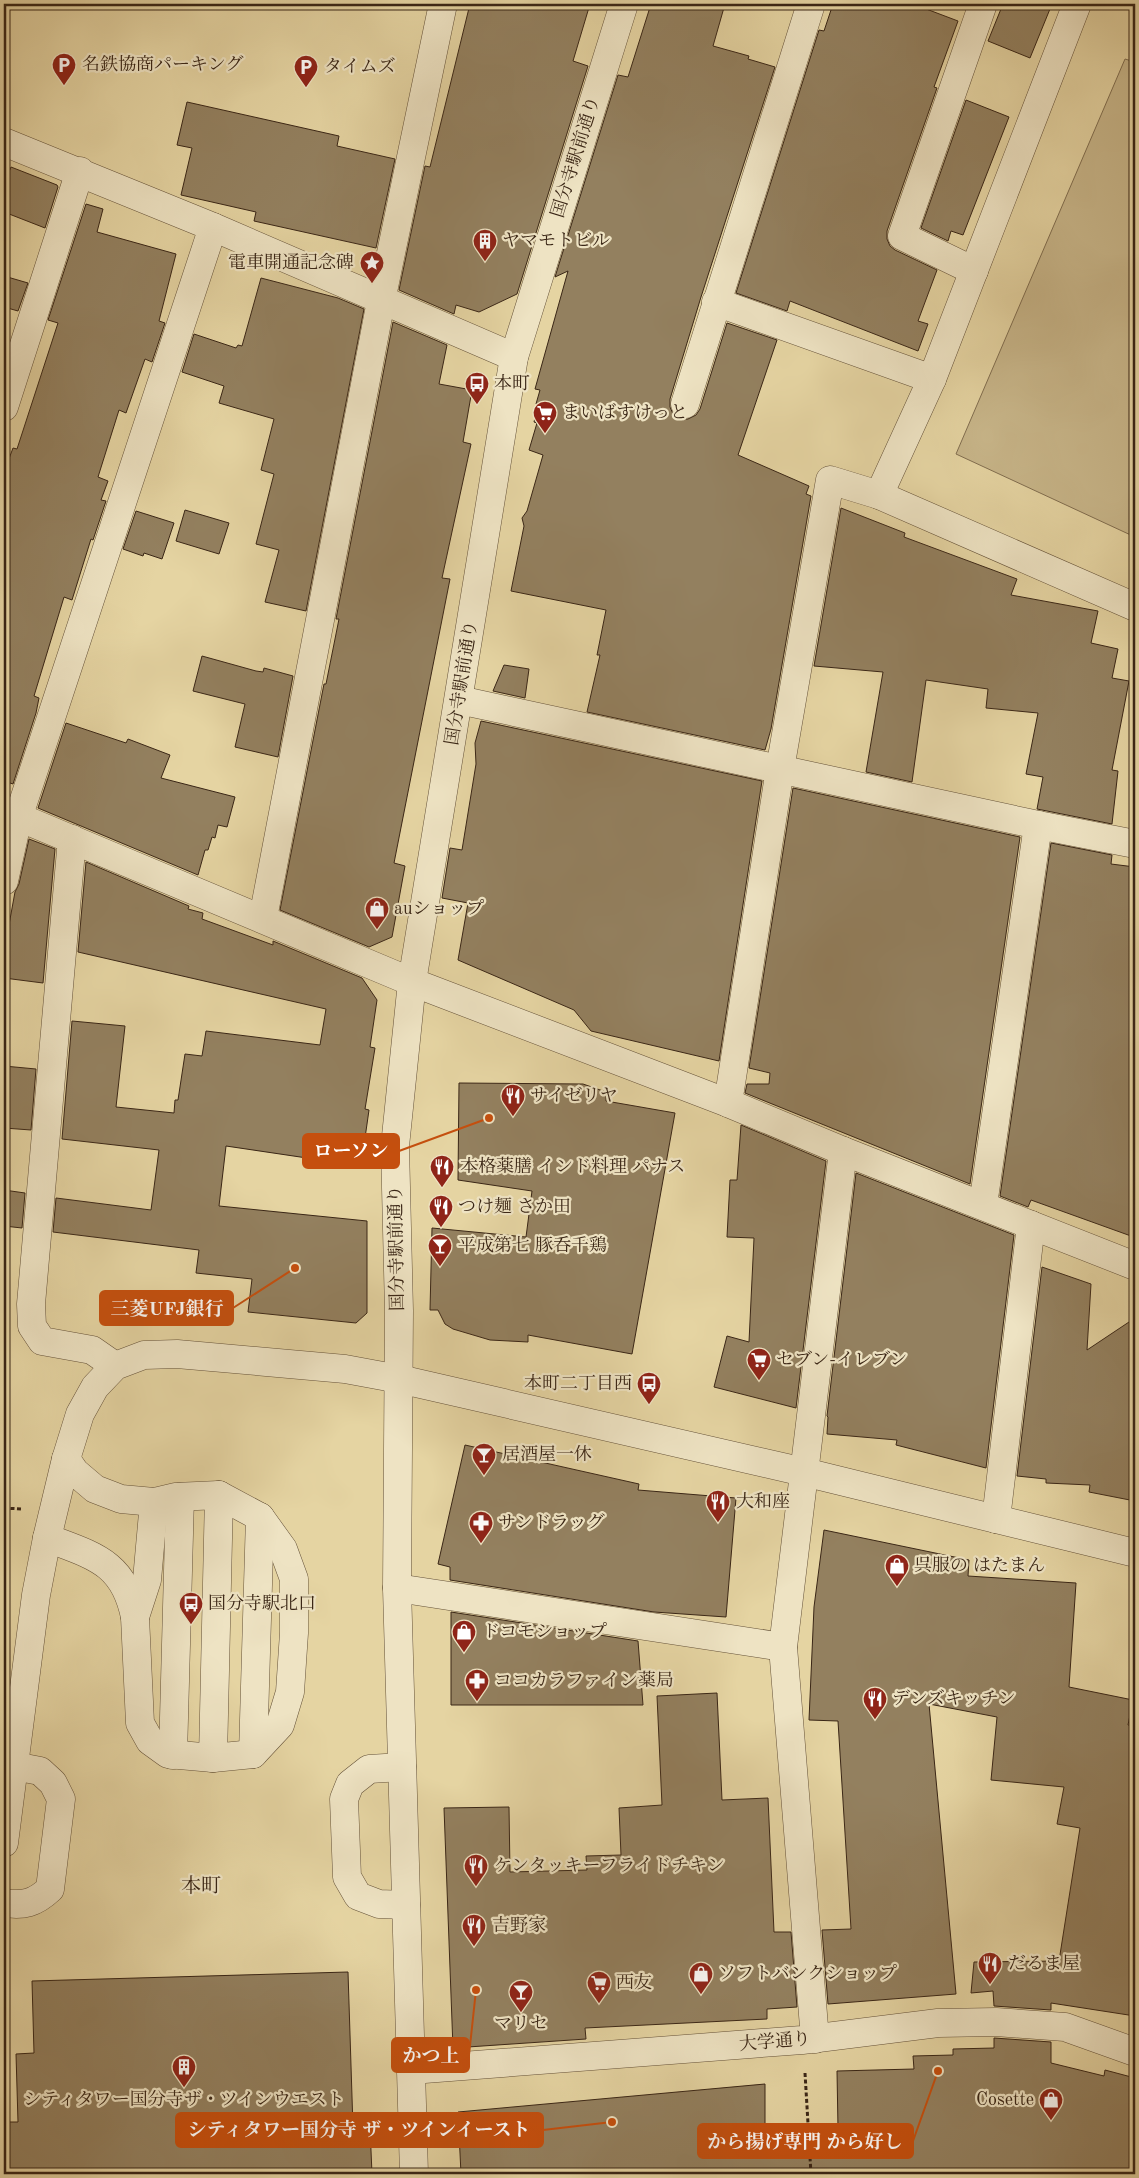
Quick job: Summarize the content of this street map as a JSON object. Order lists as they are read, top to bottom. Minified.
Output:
{"streets":{"street":["国分寺駅前通り","大学通り"]},"crossings":[["国分寺駅前通り","大学通り"]],"districts":["本町"],"places":{"parking":["名鉄協商パーキング","タイムズ"],"building":["ヤマモトビル","シティタワー国分寺ザ・ツインウエスト"],"place":["電車開通記念碑"],"bus stop":["本町","本町二丁目西","国分寺駅北口"],"supermarket":["まいばすけっと","セブン-イレブン","西友"],"shop":["auショップ","呉服の はたまん","ドコモショップ","ソフトバンクショップ","Cosette"],"restaurant":["サイゼリヤ","本格薬膳 インド料理 パナス","つけ麺 さか田","大和座","デンズキッチン","ケンタッキーフライドチキン","吉野家","だるま屋"],"other":["ローソン","三菱UFJ銀行","かつ上","から揚げ専門 から好し","シティタワー国分寺 ザ・ツインイースト"],"bar":["平成第七 豚呑千鶏","居酒屋一休","マリセ"],"pharmacy":["サンドラッグ","ココカラファイン薬局"]}}
